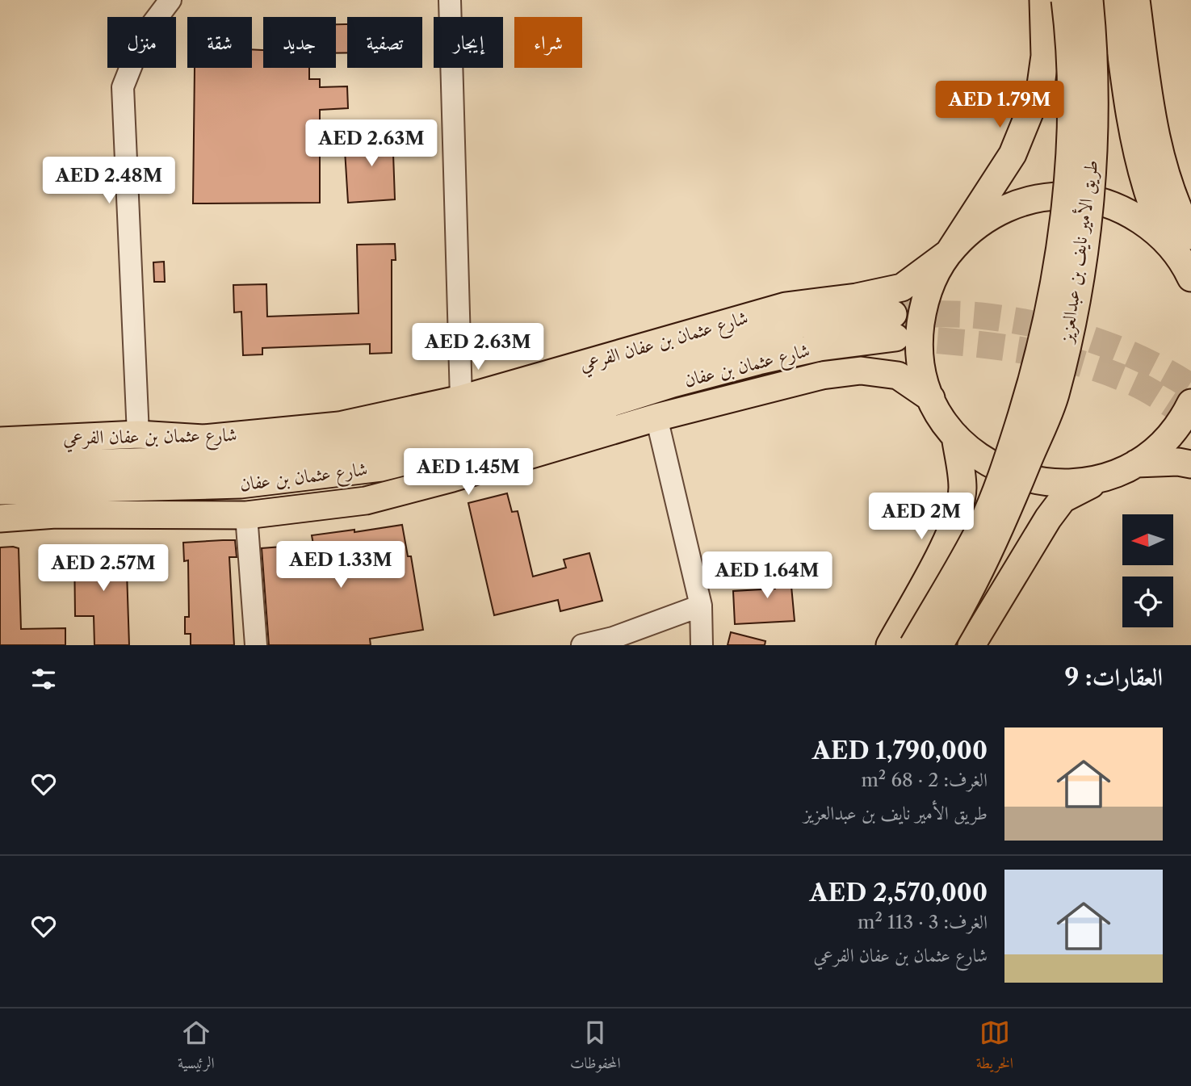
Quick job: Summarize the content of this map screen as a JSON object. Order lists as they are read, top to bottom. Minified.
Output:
{"streets":{"main road":["طريق الأمير نايف بن عبدالعزيز","شارع عثمان بن عفان الفرعي","شارع عثمان بن عفان"]},"north":"left","page":{"chip":["شراء","إيجار","تصفية","جديد","شقة","منزل"],"price":["AED 1.79M","AED 2.63M","AED 2.48M","AED 2.63M","AED 1.45M","AED 2M","AED 1.33M","AED 2.57M","AED 1.64M"],"heading":"العقارات: 9","list":[{"name":"AED 1,790,000","note":"الغرف: 2 · 68 m² · طريق الأمير نايف بن عبدالعزيز"},{"name":"AED 2,570,000","note":"الغرف: 3 · 113 m² · شارع عثمان بن عفان الفرعي"}],"tabs":["الخريطة","المحفوظات","الرئيسية"]}}
